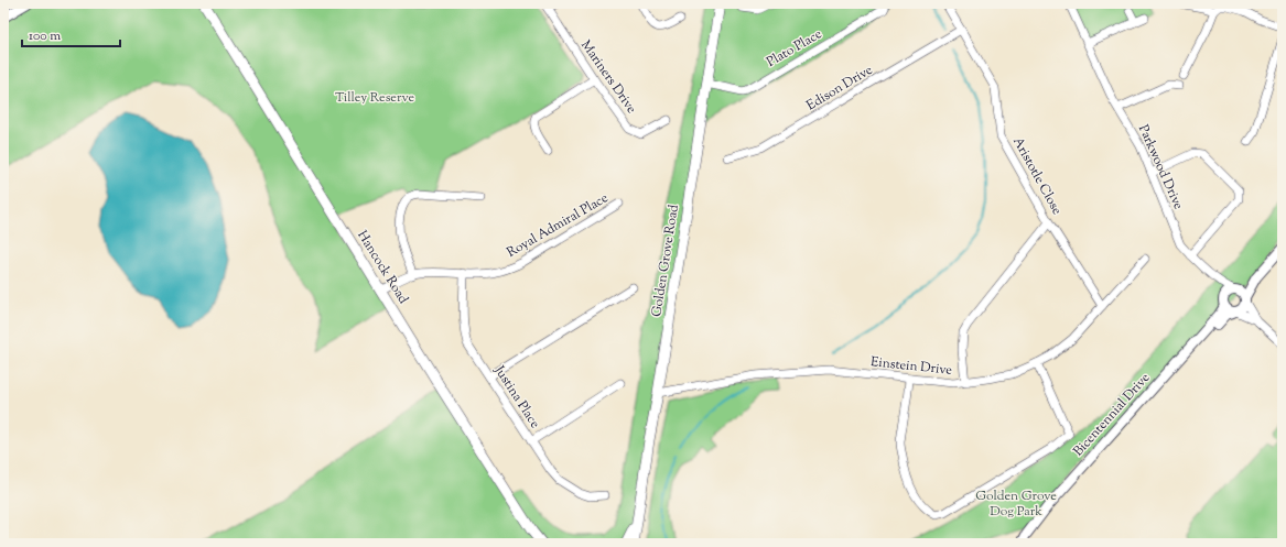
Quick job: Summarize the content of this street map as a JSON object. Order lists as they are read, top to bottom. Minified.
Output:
{"streets":{"main road":["Golden Grove Road","Hancock Road"],"street":["Plato Place","Mariners Drive","Edison Drive","Parkwood Drive","Aristotle Close","Royal Admiral Place","Einstein Drive","Justina Place","Bicentennial Drive"]},"crossings":[["Plato Place","Golden Grove Road"],["Edison Drive","Aristotle Close"],["Parkwood Drive","Bicentennial Drive"],["Aristotle Close","Einstein Drive"],["Royal Admiral Place","Hancock Road"],["Royal Admiral Place","Justina Place"],["Golden Grove Road","Einstein Drive"]],"parks":["Tilley Reserve","Golden Grove Dog Park"],"scale_bar":"100 m"}
